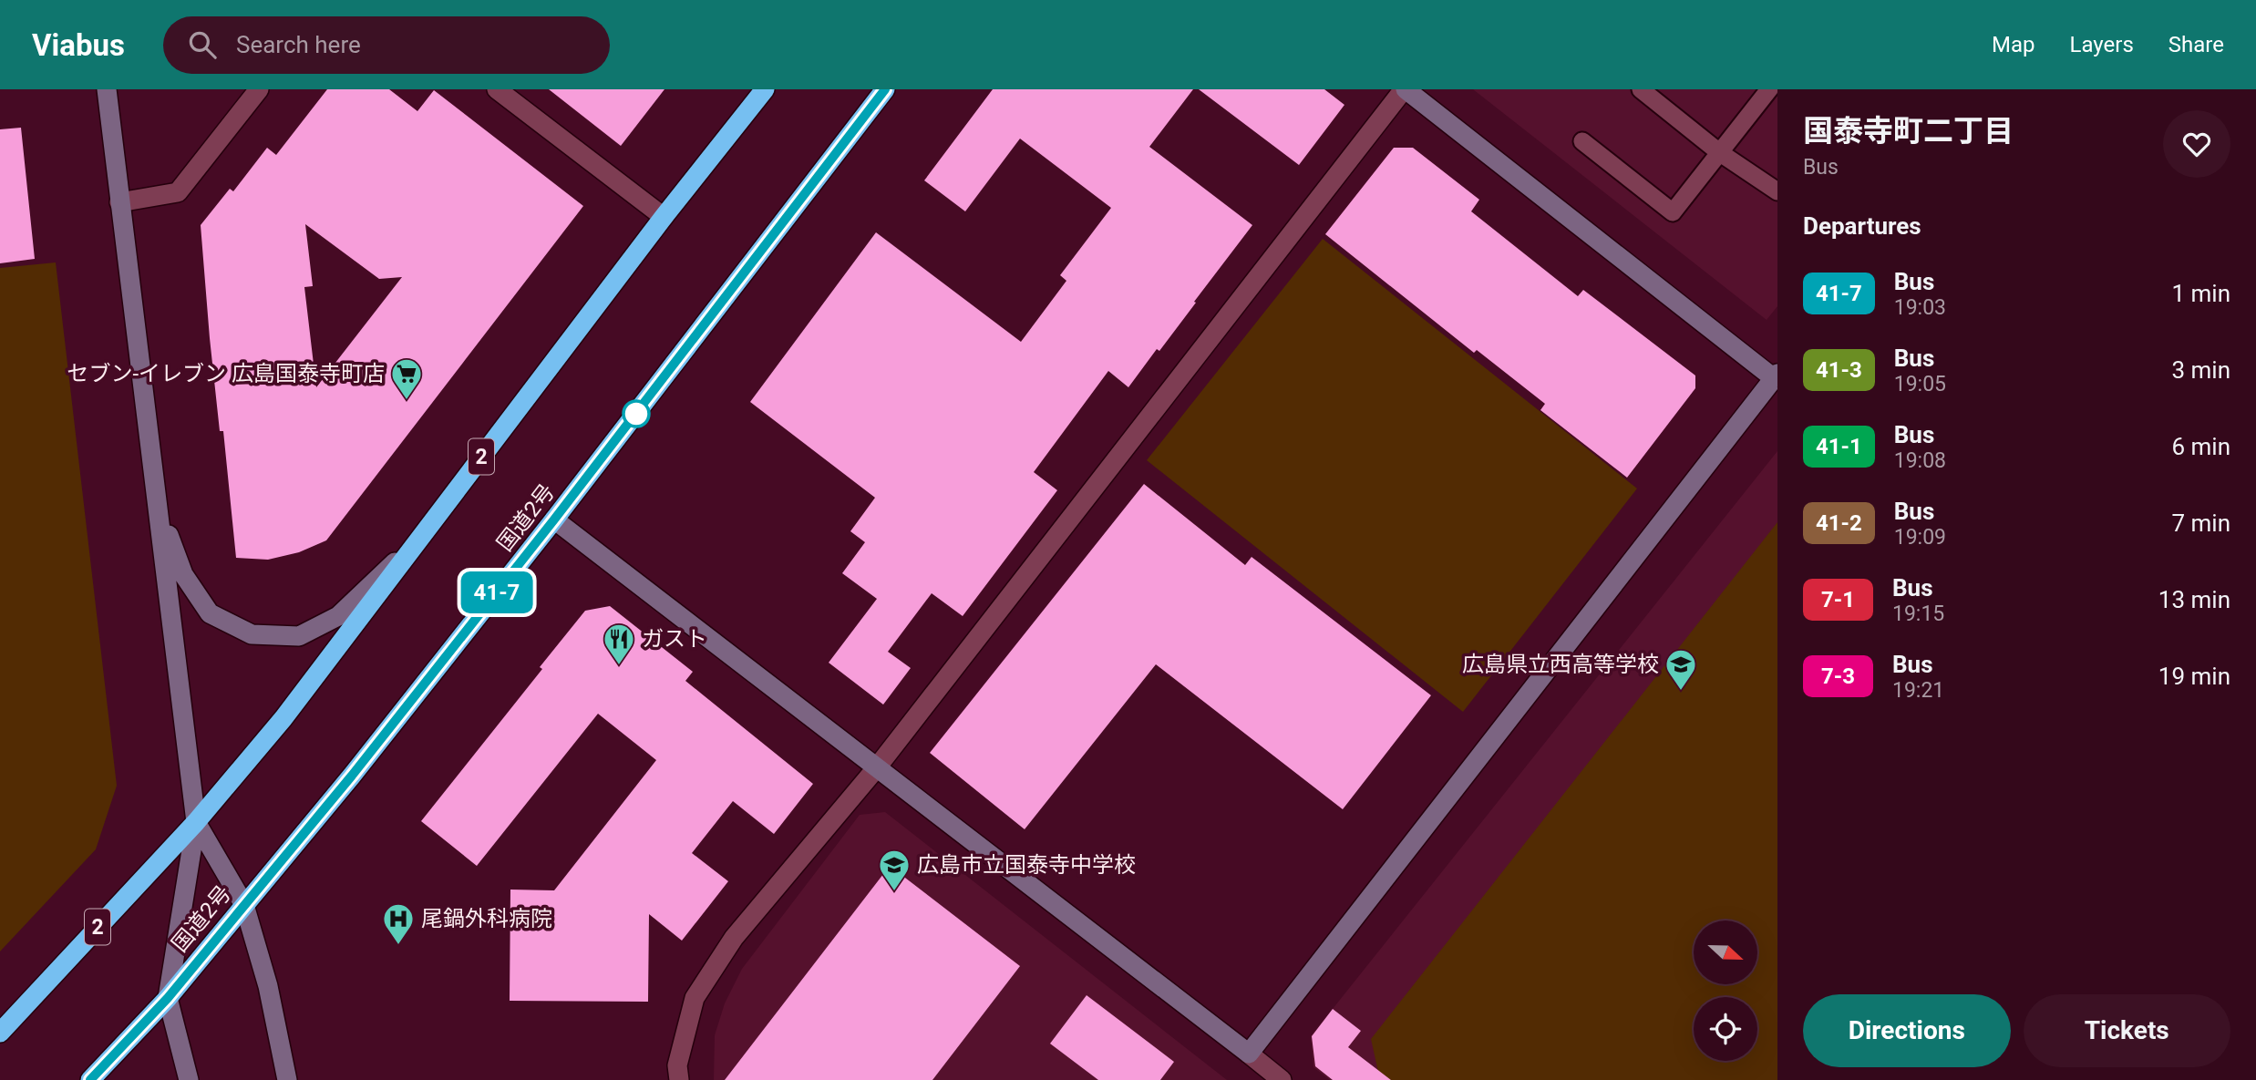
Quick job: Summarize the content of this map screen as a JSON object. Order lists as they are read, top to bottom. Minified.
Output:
{"streets":{"highway":["2","国道2号"]},"places":{"supermarket":["セブン-イレブン 広島国泰寺町店"],"restaurant":["ガスト"],"school or university":["広島県立西高等学校","広島市立国泰寺中学校"],"hospital":["尾鍋外科病院"]},"lines":["bus line 41-7"],"north":"right","page":{"header":"Viabus","search":"Search here","nav":["Map","Layers","Share"],"on_map":"41-7","heading":[["国泰寺町二丁目","Bus"],"Departures"],"list":[{"mark":"41-7","name":"Bus","note":"19:03","value":"1 min"},{"mark":"41-3","name":"Bus","note":"19:05","value":"3 min"},{"mark":"41-1","name":"Bus","note":"19:08","value":"6 min"},{"mark":"41-2","name":"Bus","note":"19:09","value":"7 min"},{"mark":"7-1","name":"Bus","note":"19:15","value":"13 min"},{"mark":"7-3","name":"Bus","note":"19:21","value":"19 min"}],"buttons":["Directions","Tickets"]}}
